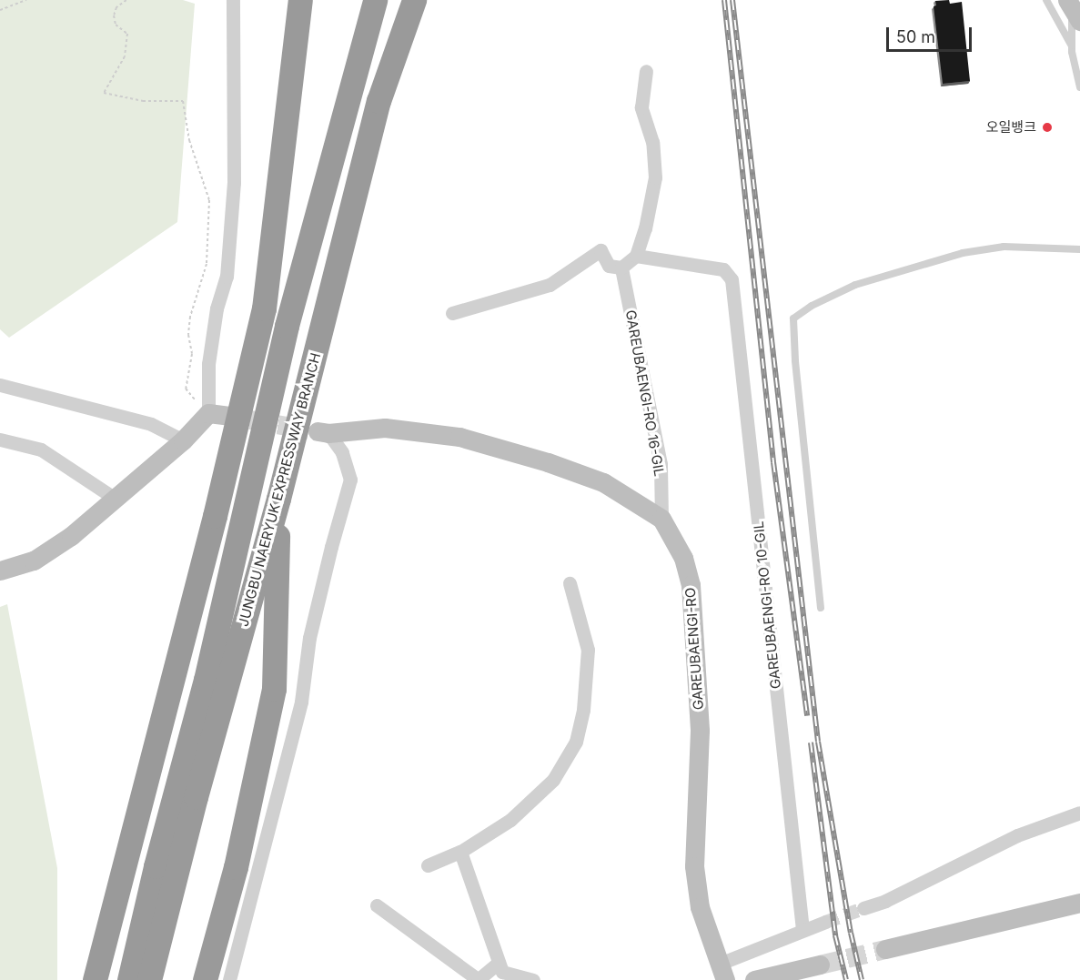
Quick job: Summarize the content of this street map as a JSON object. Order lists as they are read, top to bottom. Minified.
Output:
{"streets":{"highway":["JUNGBU NAERYUK EXPRESSWAY BRANCH"],"street":["GAREUBAENGI-RO 16-GIL","GAREUBAENGI-RO 10-GIL","GAREUBAENGI-RO"]},"crossings":[["GAREUBAENGI-RO 16-GIL","GAREUBAENGI-RO"]],"places":["오일뱅크"],"scale_bar":"50 m"}
